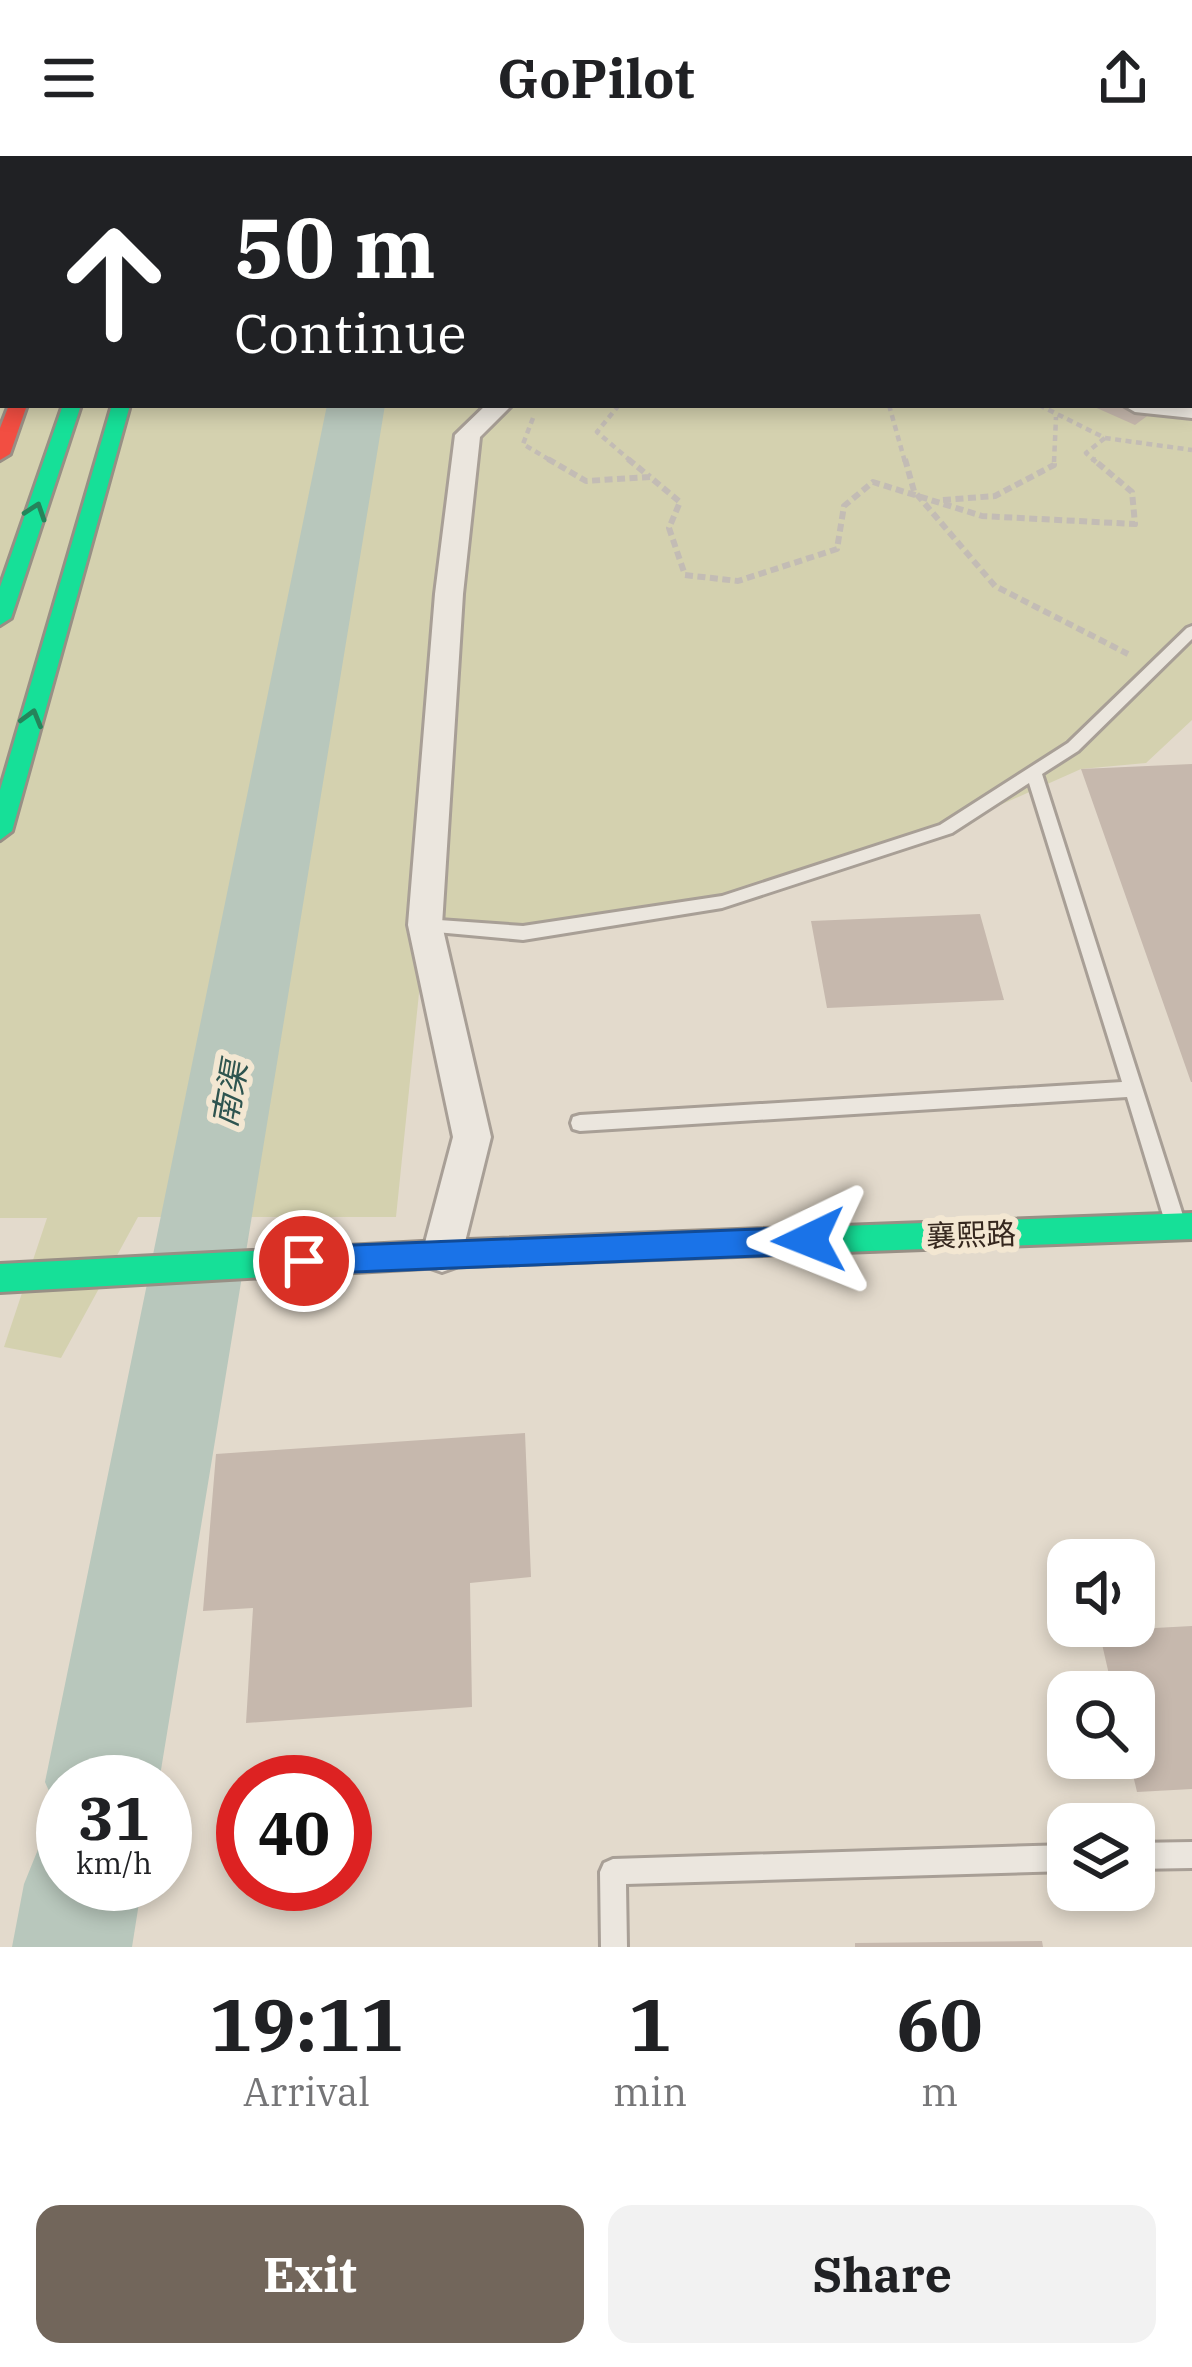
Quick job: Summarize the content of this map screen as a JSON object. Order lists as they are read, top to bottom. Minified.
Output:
{"streets":{"main road":["襄熙路"]},"water":["南渠"],"page":{"header":"GoPilot","turn":["50 m","Continue"],"speed":"31 km/h","limit":"40","eta":["19:11","Arrival","1","min","60","m"],"buttons":["Exit","Share"]}}
